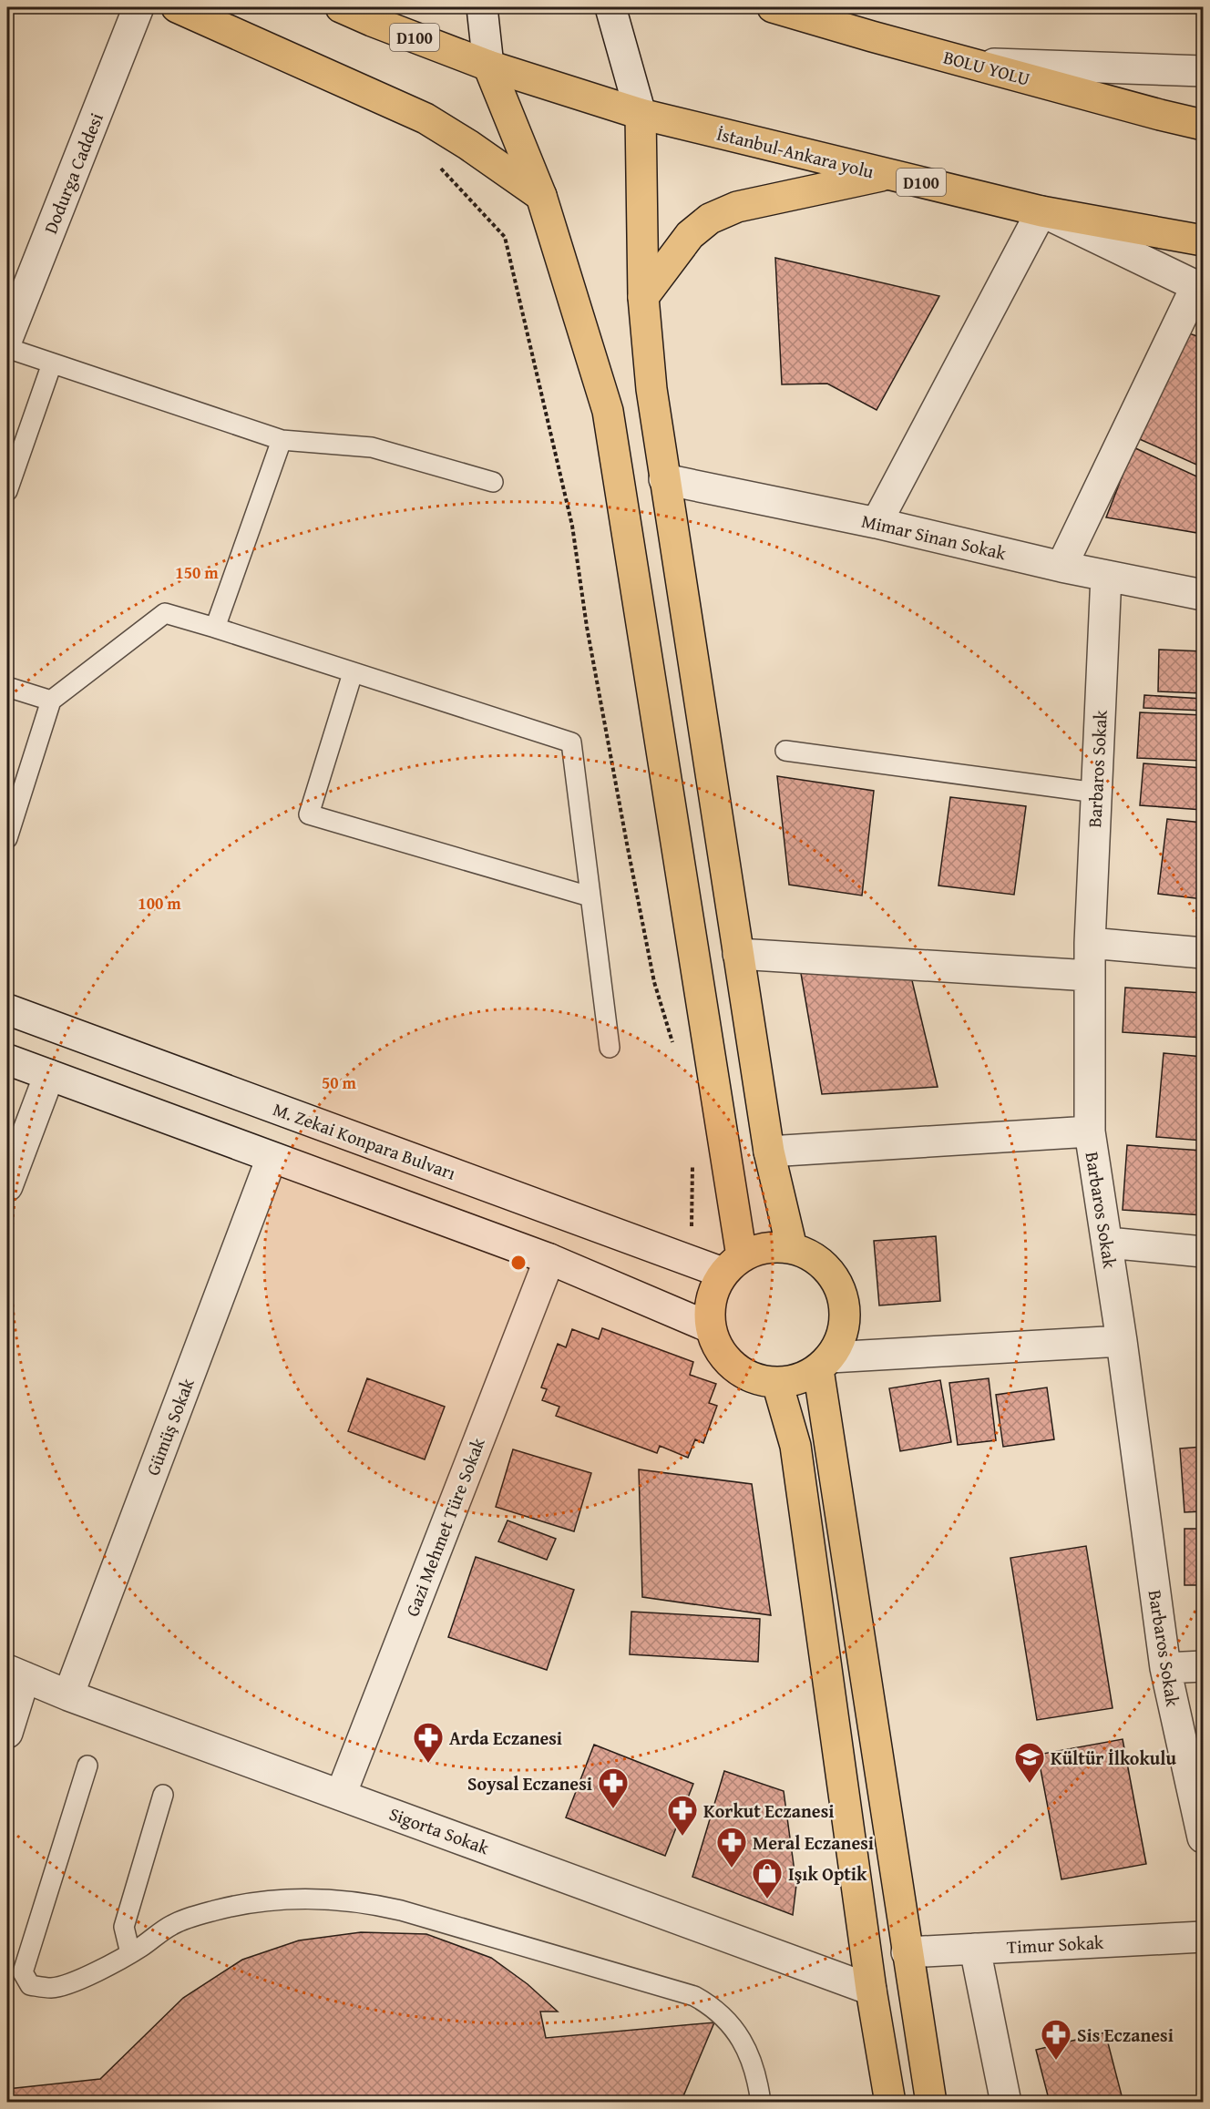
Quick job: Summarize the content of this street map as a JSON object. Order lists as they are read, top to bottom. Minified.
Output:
{"streets":{"main road":["D100","BOLU YOLU","İstanbul-Ankara yolu"],"street":["Dodurga Caddesi","Mimar Sinan Sokak","Barbaros Sokak","M. Zekai Konpara Bulvarı","Gümüş Sokak","Gazi Mehmet Türe Sokak","Sigorta Sokak","Timur Sokak"]},"crossings":[["D100","İstanbul-Ankara yolu"],["Mimar Sinan Sokak","Barbaros Sokak"],["Gümüş Sokak","Sigorta Sokak"],["Gazi Mehmet Türe Sokak","Sigorta Sokak"]],"places":{"pharmacy":["Arda Eczanesi","Soysal Eczanesi","Korkut Eczanesi","Meral Eczanesi","Sis Eczanesi"],"school or university":["Kültür İlkokulu"],"shop":["Işık Optik"]},"rings":["150 m","100 m","50 m"]}
